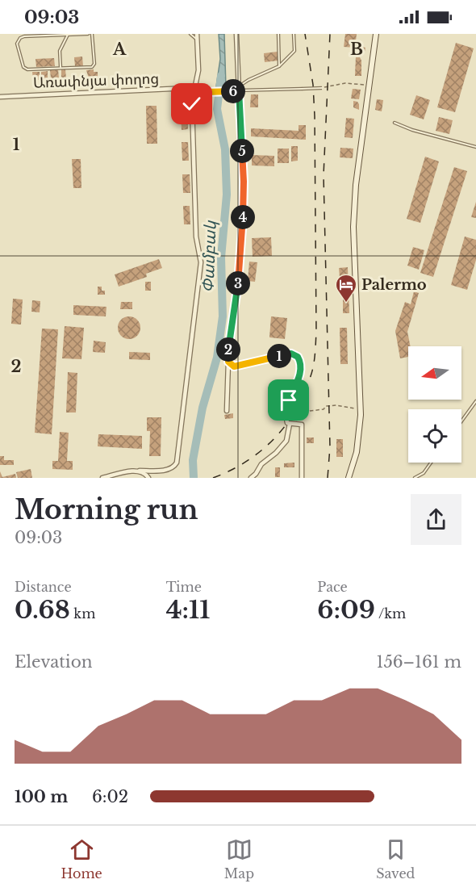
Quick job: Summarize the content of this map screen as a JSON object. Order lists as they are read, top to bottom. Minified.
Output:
{"streets":{"street":["Առափնյա փողոց"]},"water":["Փամբակ"],"places":{"hotel":["Palermo"]},"north":"left","page":{"status":"09:03","pins":["6","5","4","3","2","1"],"heading":["Morning run","09:03"],"stats":[["Distance","0.68 km"],["Time","4:11"],["Pace","6:09 /km"]],"chart":["Elevation","156–161 m"],"list":[{"name":"100 m","note":"6:02"}],"tabs":["Home","Map","Saved"]},"grid":{"columns":["A","B"],"rows":["1","2"]}}
